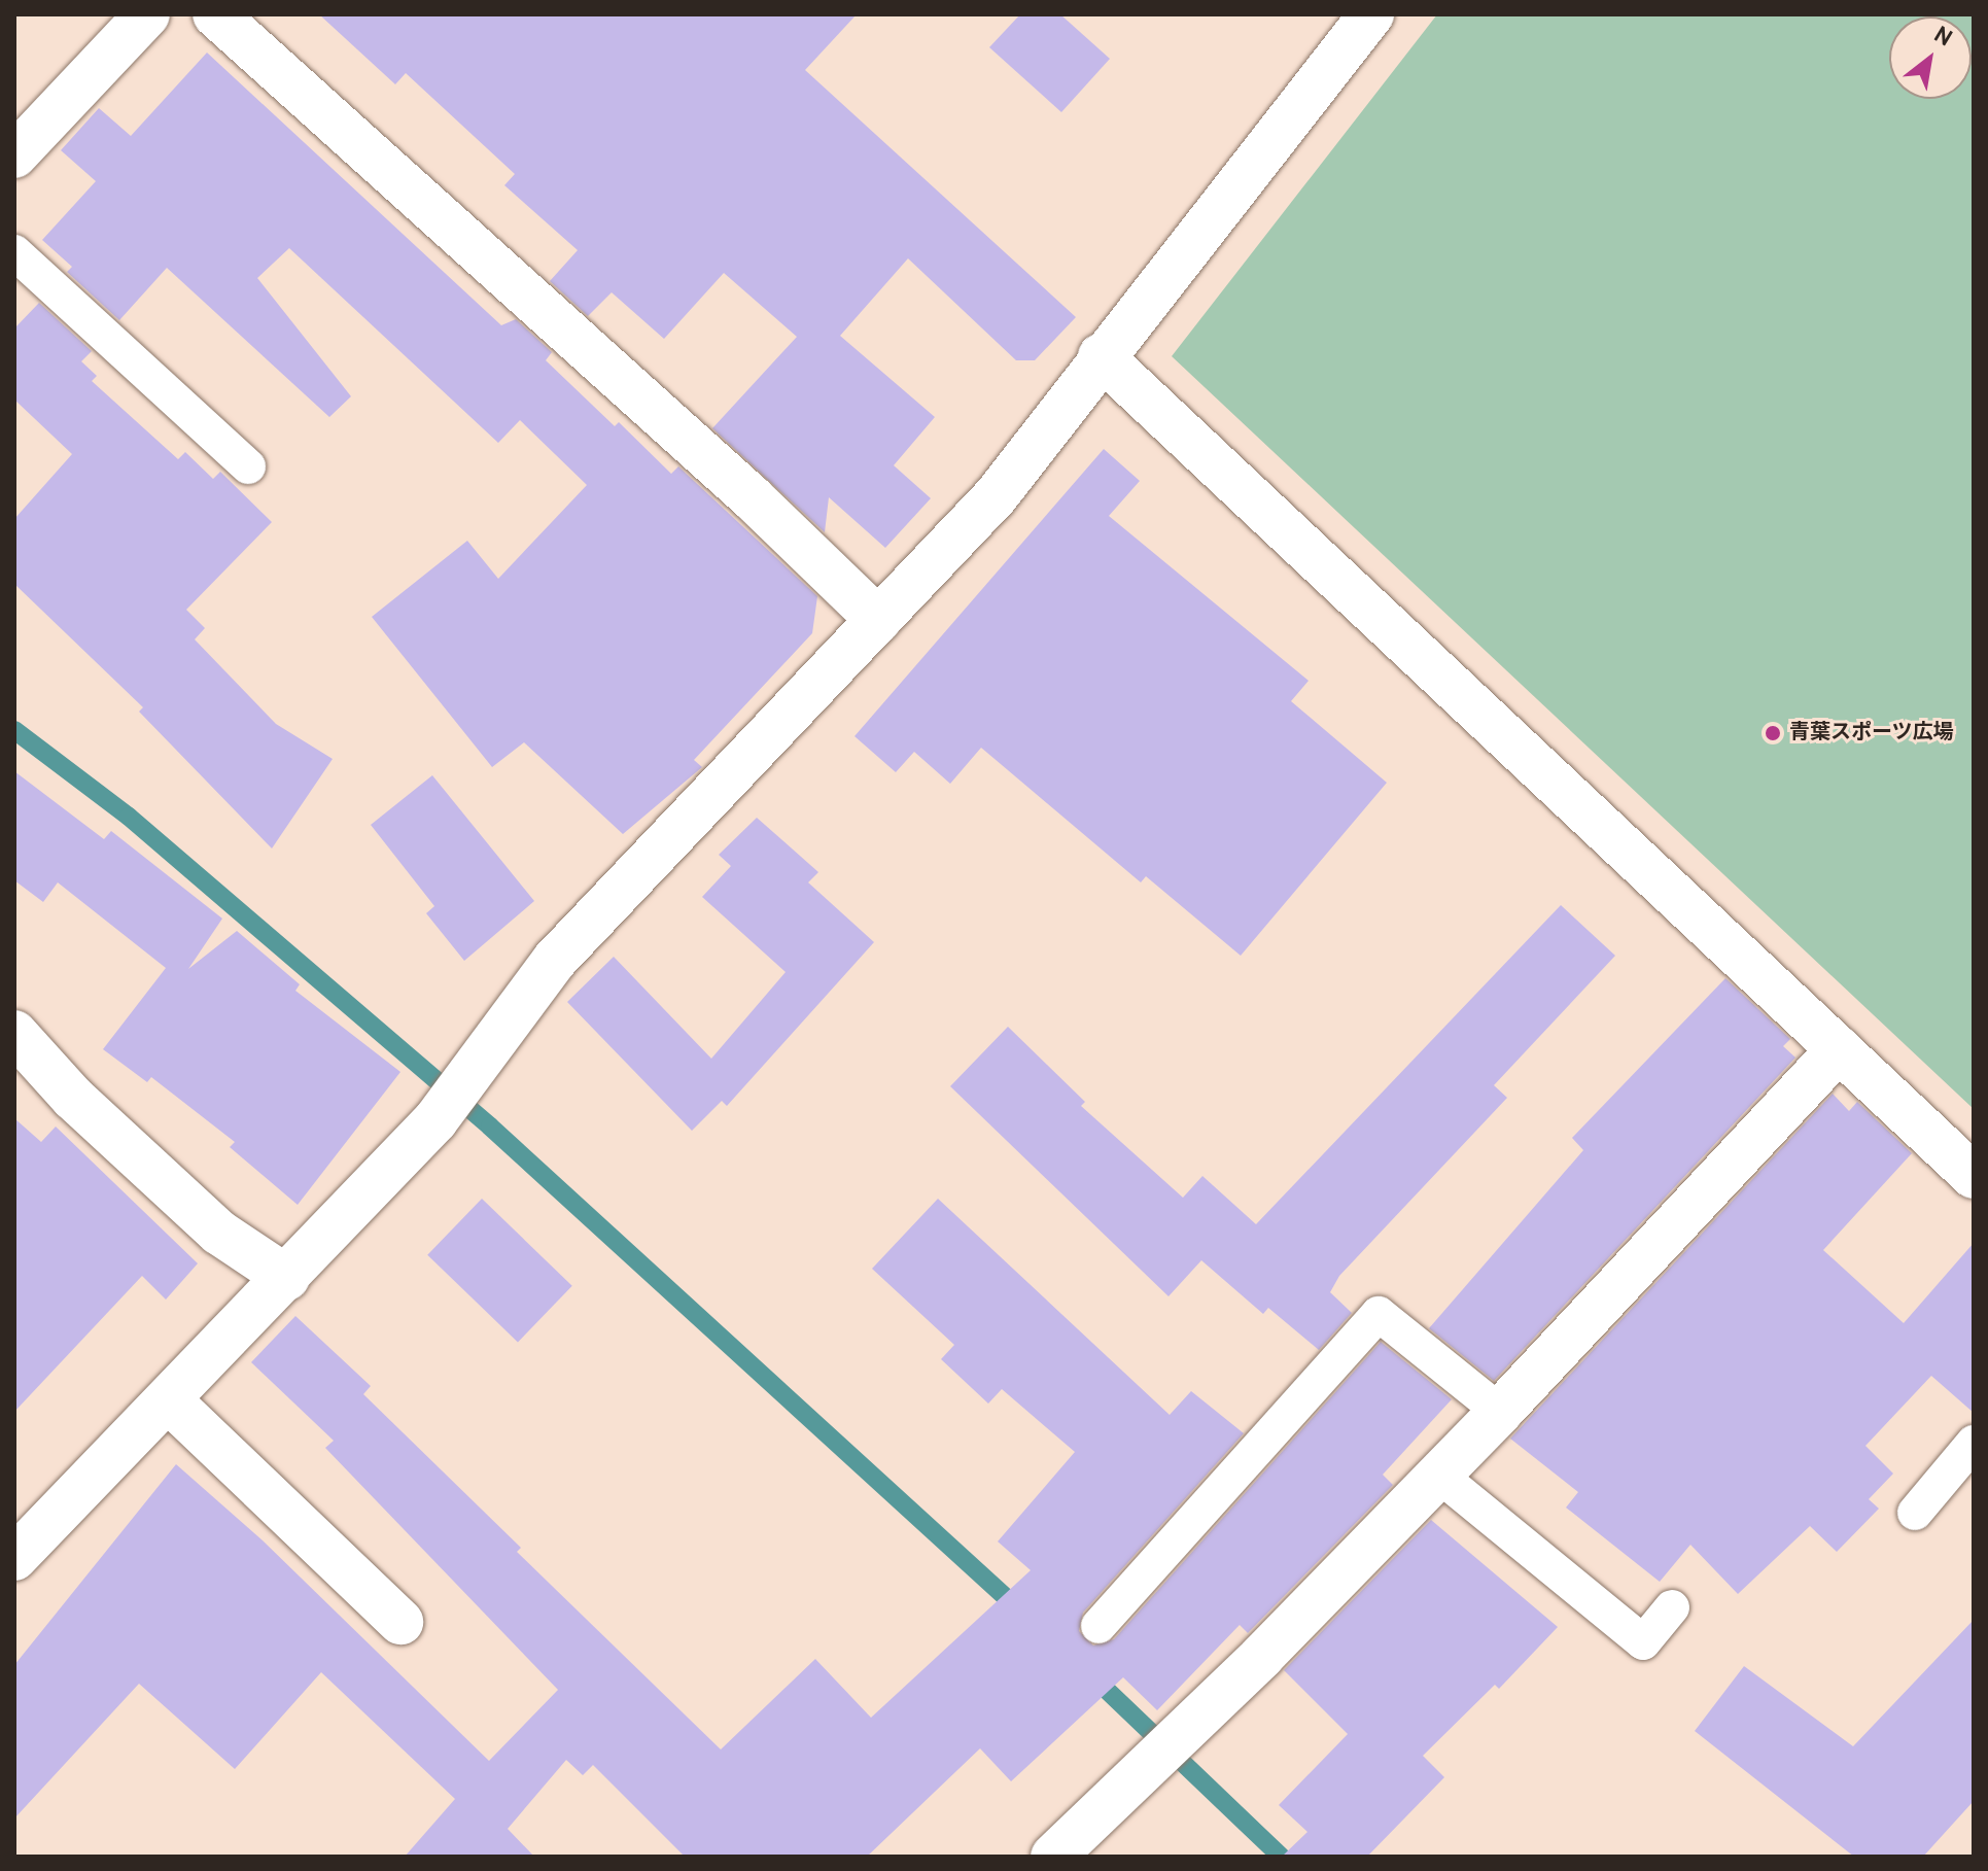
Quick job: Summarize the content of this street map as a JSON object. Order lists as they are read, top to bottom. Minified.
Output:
{"places":["青葉スポーツ広場"],"north":"top right"}
